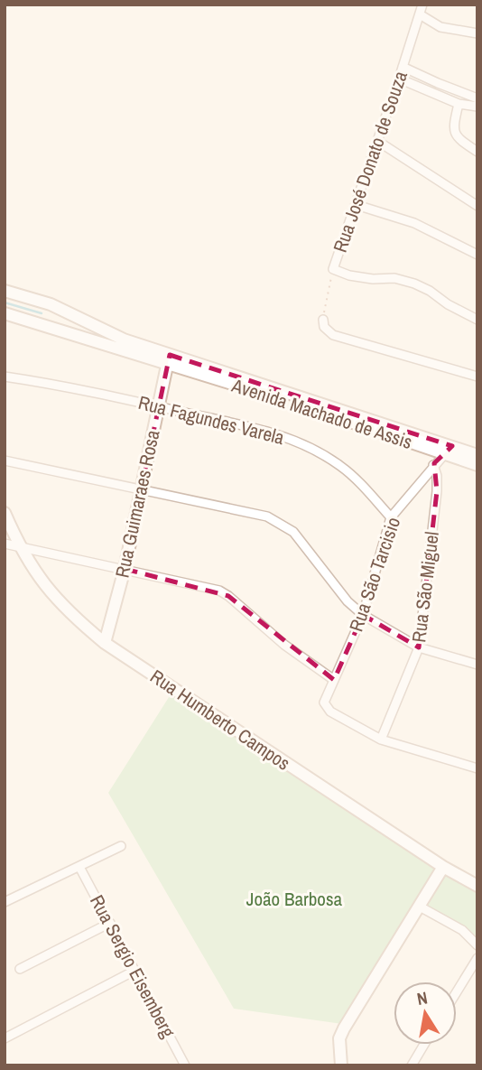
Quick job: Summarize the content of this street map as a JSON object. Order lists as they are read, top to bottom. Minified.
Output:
{"streets":{"street":["Rua José Donato de Souza","Avenida Machado de Assis","Rua Fagundes Varela","Rua Guimaraes Rosa","Rua São Tarcisio","Rua São Miguel","Rua Humberto Campos","Rua Sergio Eisemberg"]},"crossings":[["Avenida Machado de Assis","Rua Guimaraes Rosa"],["Avenida Machado de Assis","Rua São Tarcisio"],["Rua Fagundes Varela","Rua Guimaraes Rosa"],["Rua Fagundes Varela","Rua São Tarcisio"],["Rua Guimaraes Rosa","Rua Humberto Campos"],["Rua São Tarcisio","Rua São Miguel"]],"parks":["João Barbosa"],"north":"top"}
